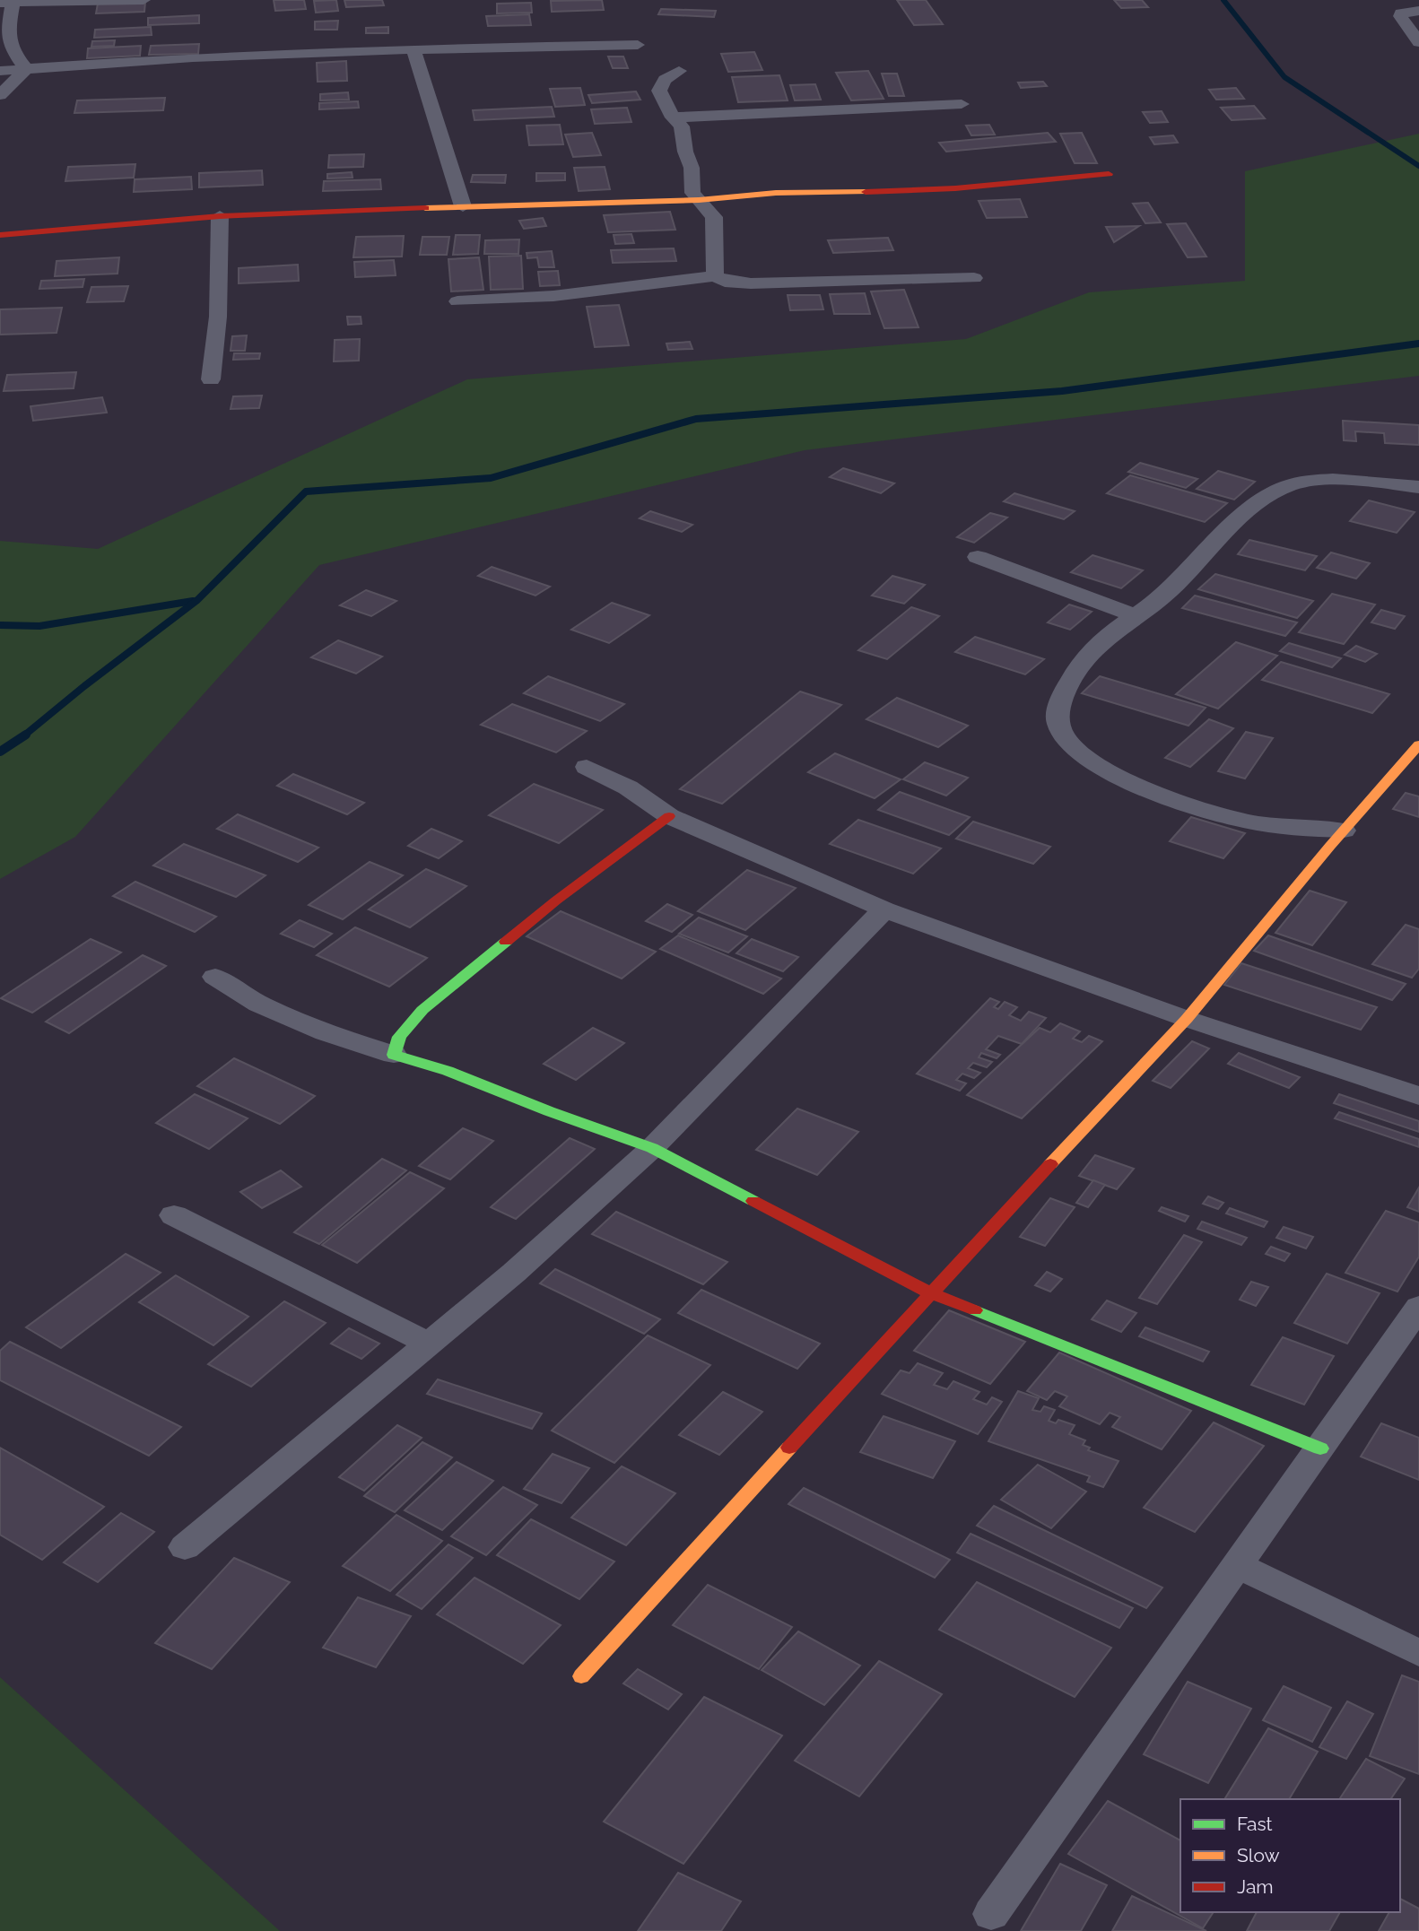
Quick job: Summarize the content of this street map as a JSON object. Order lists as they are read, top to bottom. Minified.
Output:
{"legend":["Fast","Slow","Jam"]}
